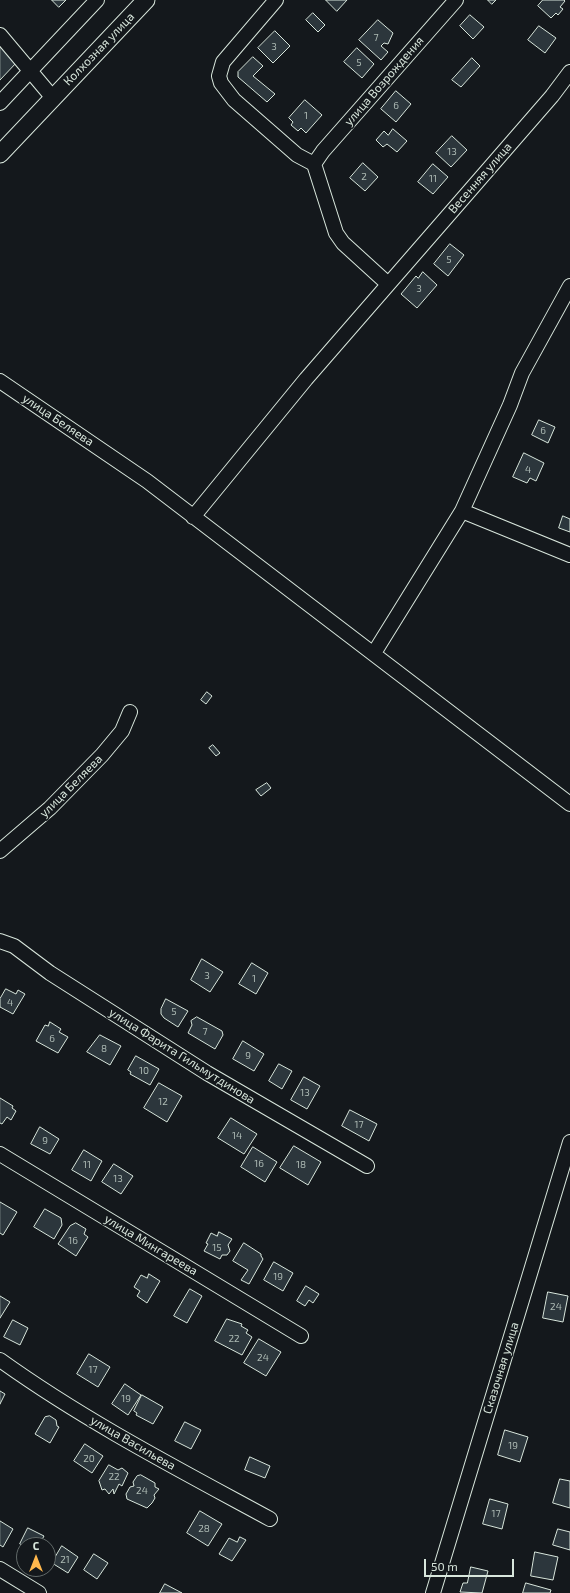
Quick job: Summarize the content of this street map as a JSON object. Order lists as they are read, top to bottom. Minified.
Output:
{"streets":{"main road":["Колхозная улица"],"street":["улица Возрождения","Весенняя улица","улица Беляева","улица Фарита Гильмутдинова","улица Мингареева","Сказочная улица","улица Васильева"]},"crossings":[["Весенняя улица","улица Беляева"]],"house_numbers":["7","3","5","6","1","13","2","11","5","3","6","4","3","1","4","5","7","6","8","9","10","13","12","17","14","9","16","11","18","13","16","15","19","24","22","24","17","19","19","20","22","24","17","28","21"],"scale_bar":"50 m","north":"top"}
